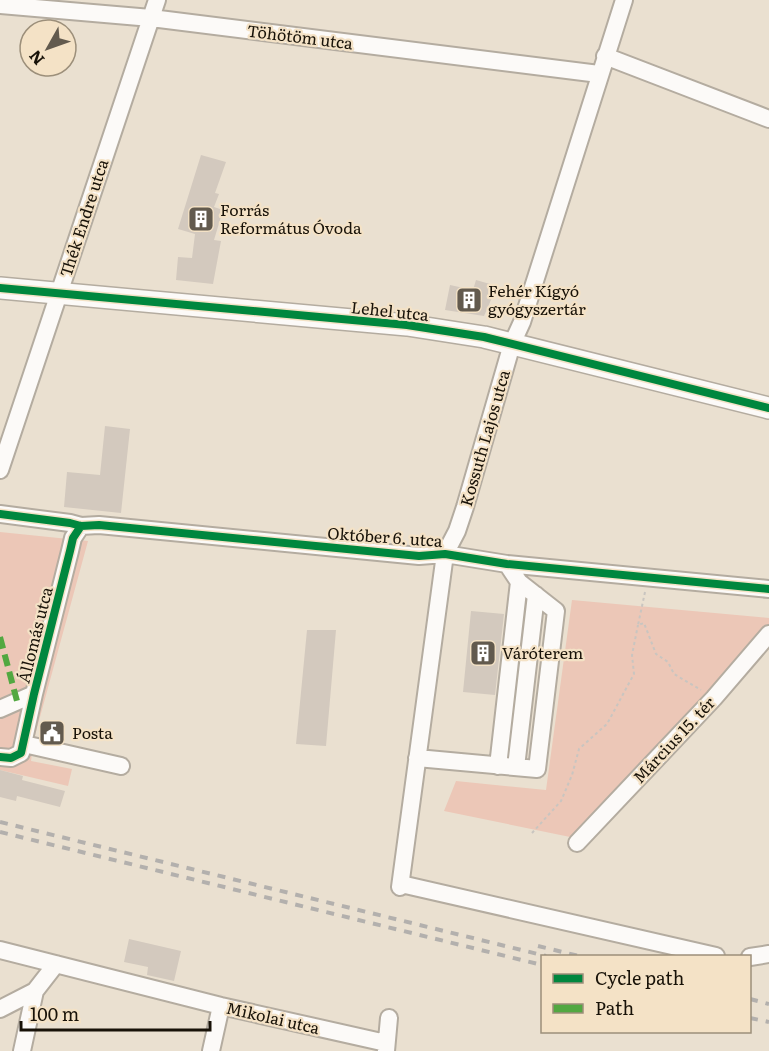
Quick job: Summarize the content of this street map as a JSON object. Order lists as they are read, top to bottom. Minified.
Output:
{"streets":{"main road":["Lehel utca"],"street":["Töhötöm utca","Thék Endre utca","Kossuth Lajos utca","Október 6. utca","Állomás utca","Március 15. tér","Mikolai utca"]},"crossings":[["Töhötöm utca","Thék Endre utca"],["Töhötöm utca","Kossuth Lajos utca"],["Thék Endre utca","Lehel utca"],["Lehel utca","Kossuth Lajos utca"],["Kossuth Lajos utca","Október 6. utca"],["Október 6. utca","Állomás utca"]],"places":{"building":["Forrás Református Óvoda","Fehér Kígyó gyógyszertár","Váróterem"],"public building":["Posta"]},"legend":["Cycle path","Path"],"scale_bar":"100 m","north":"bottom left"}
